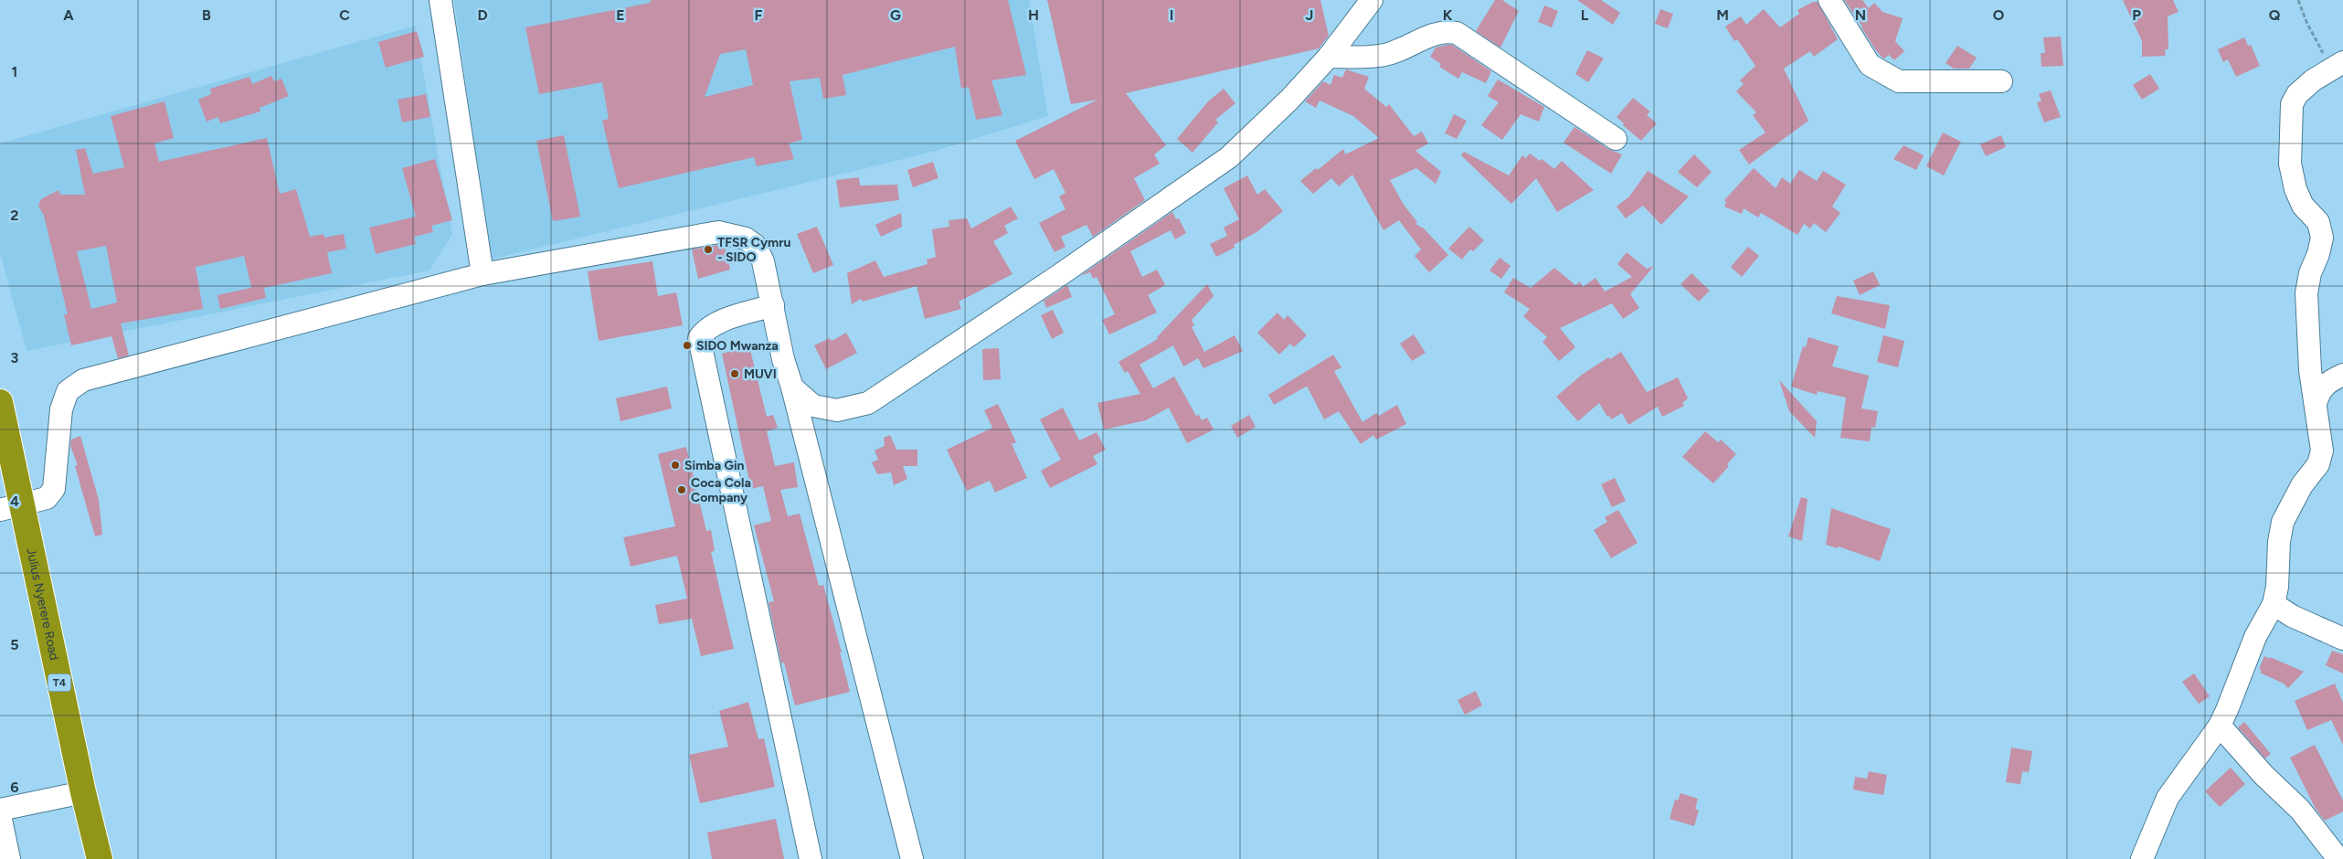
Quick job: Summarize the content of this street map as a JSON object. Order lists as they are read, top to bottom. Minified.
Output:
{"streets":{"highway":["Julius Nyerere Road","T4"]},"places":["TFSR Cymru - SIDO","SIDO Mwanza","MUVI","Simba Gin","Coca Cola Company"],"grid":{"columns":["A","B","C","D","E","F","G","H","I","J","K","L","M","N","O","P","Q"],"rows":["1","2","3","4","5","6"]}}
